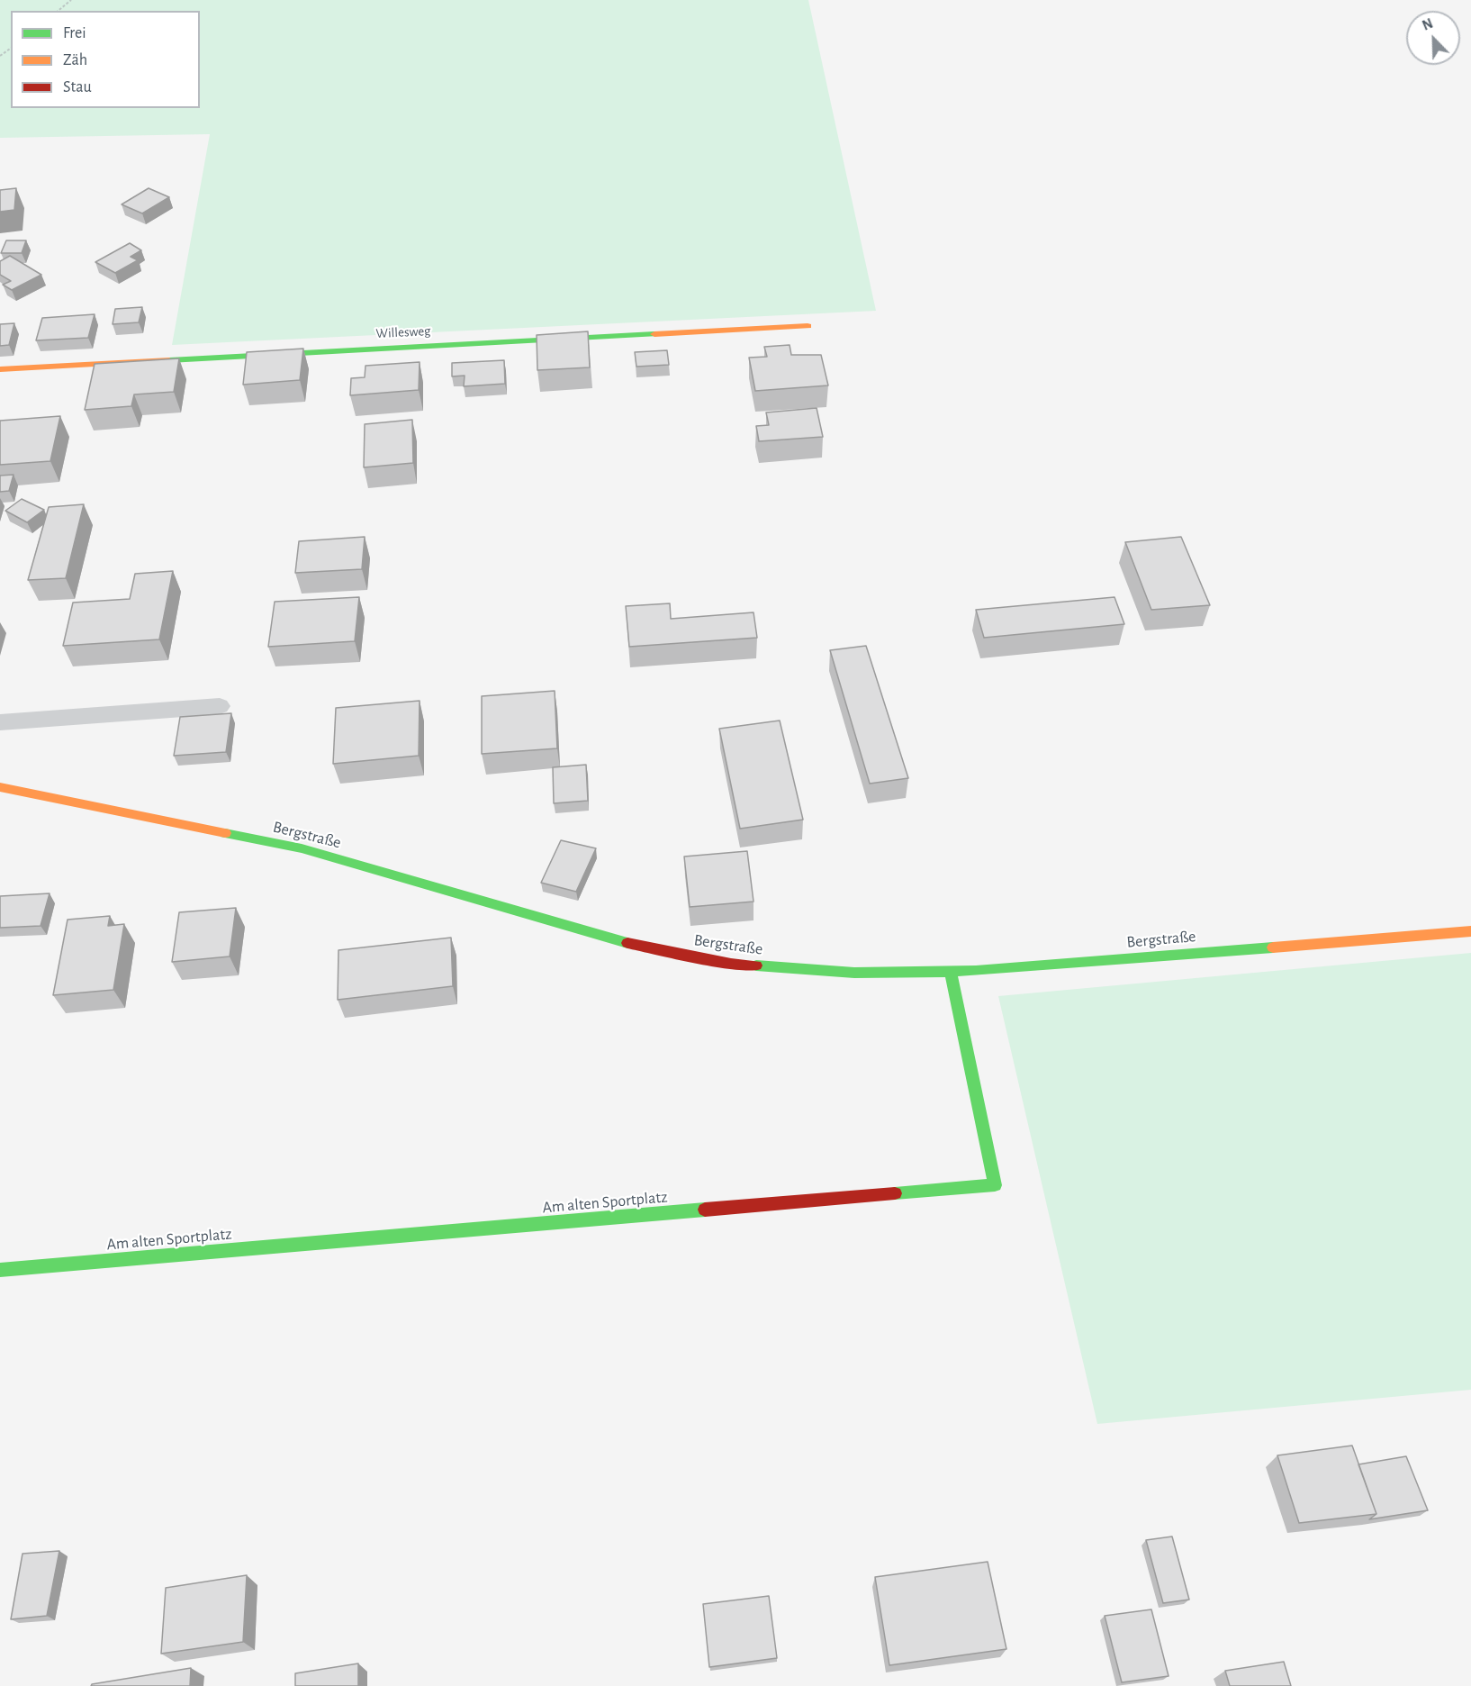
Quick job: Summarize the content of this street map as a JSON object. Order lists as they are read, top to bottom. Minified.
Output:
{"streets":{"street":["Willesweg","Bergstraße","Am alten Sportplatz"]},"crossings":[["Bergstraße","Am alten Sportplatz"]],"legend":["Frei","Zäh","Stau"],"north":"top left"}
